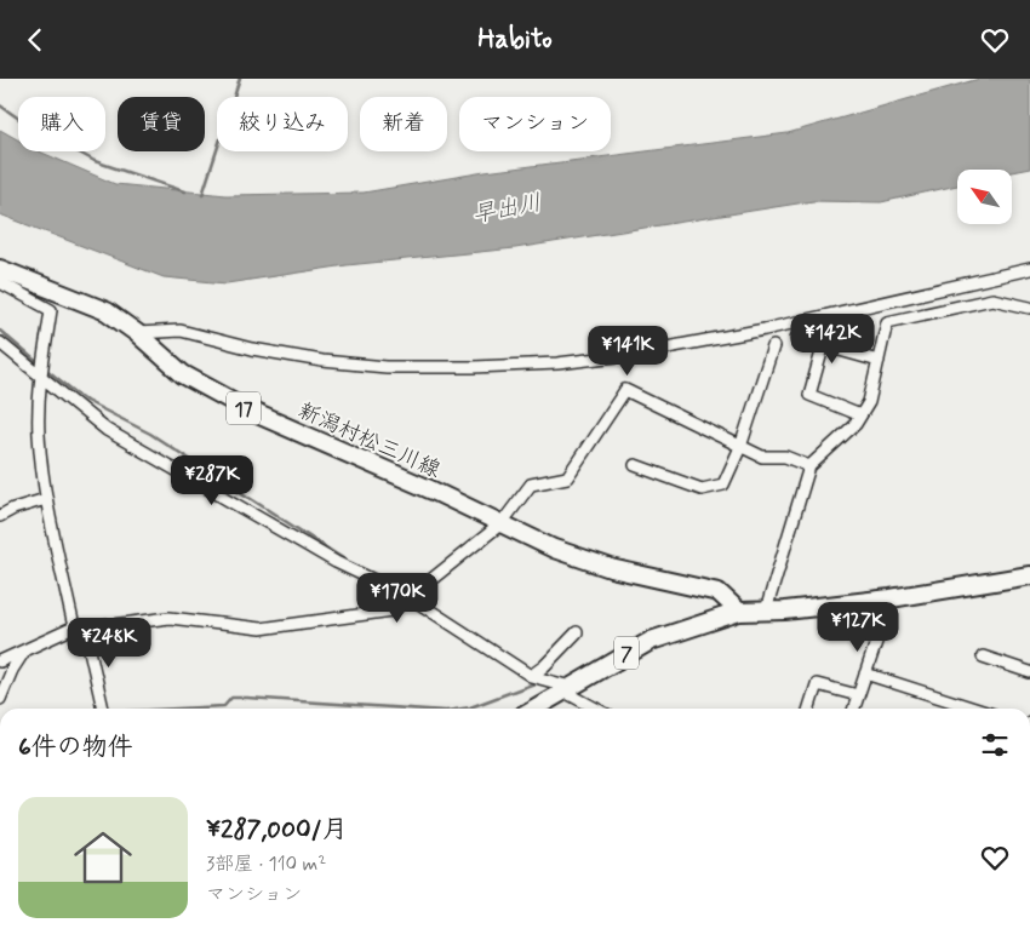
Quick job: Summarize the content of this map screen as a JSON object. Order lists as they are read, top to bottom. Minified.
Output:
{"streets":{"main road":["17","新潟村松三川線","7"]},"crossings":[["新潟村松三川線","7"]],"water":["早出川"],"north":"top left","page":{"header":"Habito","chip":["購入","賃貸","絞り込み","新着","マンション"],"price":["¥142K","¥141K","¥287K","¥170K","¥127K","¥248K"],"heading":"6件の物件","list":[{"name":"¥287,000/月","note":"3部屋 · 110 m² · マンション"}]}}
